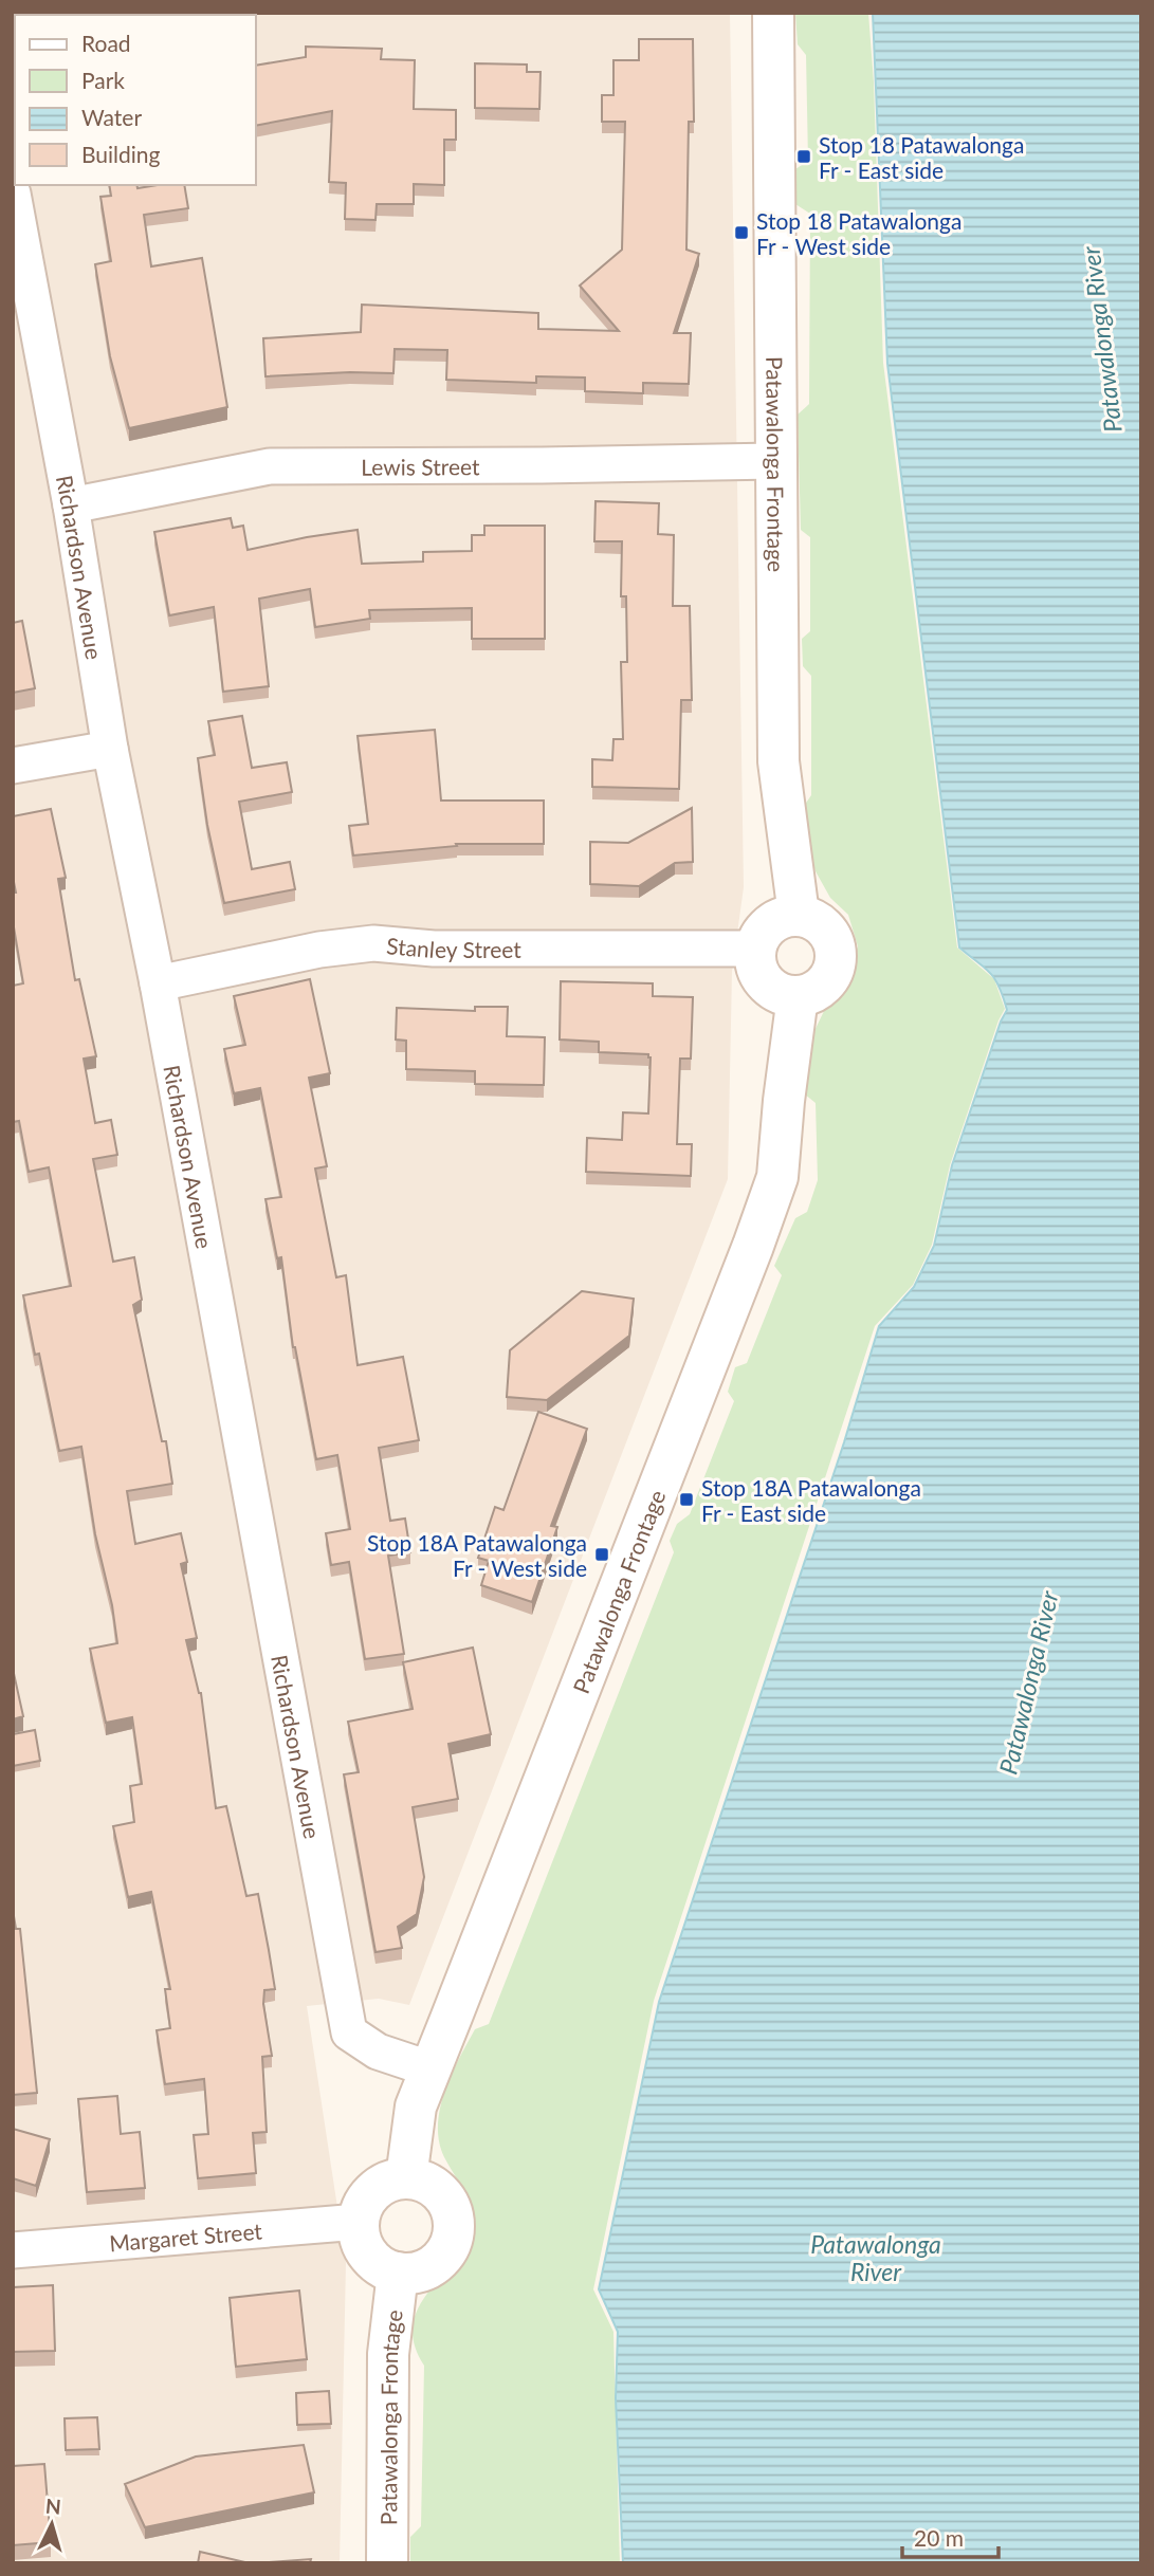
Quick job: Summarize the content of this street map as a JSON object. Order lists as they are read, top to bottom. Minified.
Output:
{"streets":{"street":["Patawalonga Frontage","Lewis Street","Richardson Avenue","Stanley Street","Margaret Street"]},"crossings":[["Patawalonga Frontage","Lewis Street"],["Patawalonga Frontage","Richardson Avenue"],["Patawalonga Frontage","Stanley Street"],["Patawalonga Frontage","Margaret Street"],["Lewis Street","Richardson Avenue"],["Richardson Avenue","Stanley Street"]],"water":["Patawalonga River"],"places":{"transit":["Stop 18 Patawalonga Fr - East side","Stop 18 Patawalonga Fr - West side","Stop 18A Patawalonga Fr - East side","Stop 18A Patawalonga Fr - West side"]},"legend":["Road","Park","Water","Building"],"scale_bar":"20 m","north":"top"}
